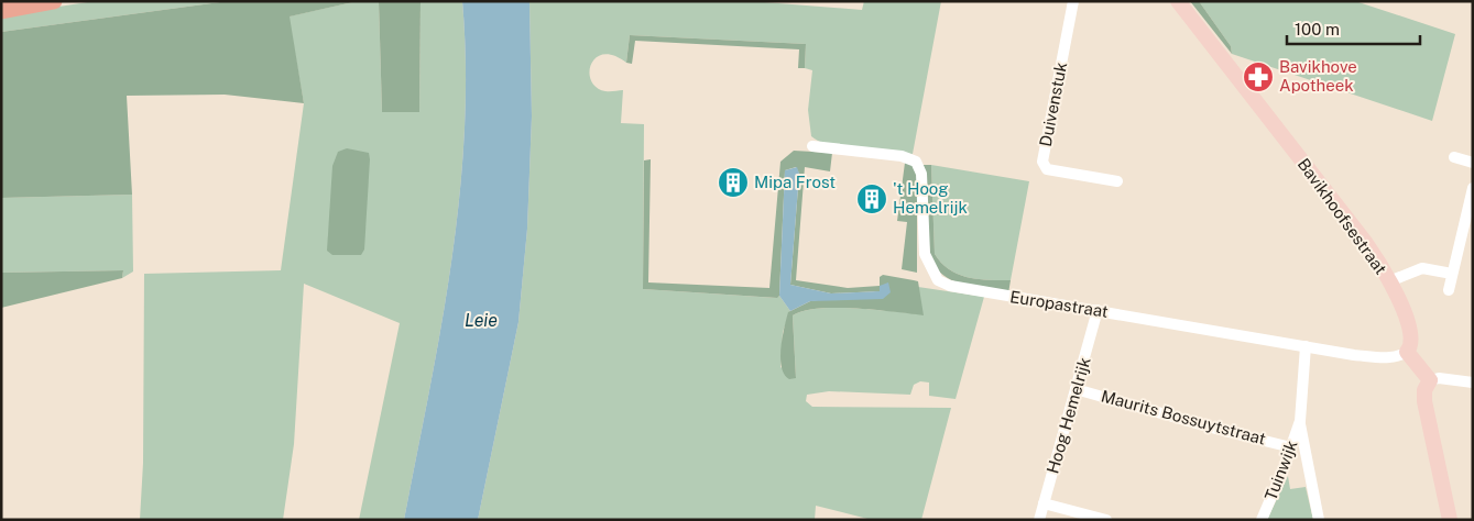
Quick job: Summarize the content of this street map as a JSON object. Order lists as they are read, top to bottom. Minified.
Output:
{"streets":{"street":["Duivenstuk","Bavikhoofsestraat","Europastraat","Hoog Hemelrijk","Maurits Bossuytstraat","Tuinwijk"]},"crossings":[["Bavikhoofsestraat","Europastraat"],["Europastraat","Hoog Hemelrijk"],["Europastraat","Tuinwijk"],["Hoog Hemelrijk","Maurits Bossuytstraat"],["Maurits Bossuytstraat","Tuinwijk"]],"water":["Leie"],"places":{"pharmacy":["Bavikhove Apotheek"],"building":["Mipa Frost","'t Hoog Hemelrijk"]},"scale_bar":"100 m"}
